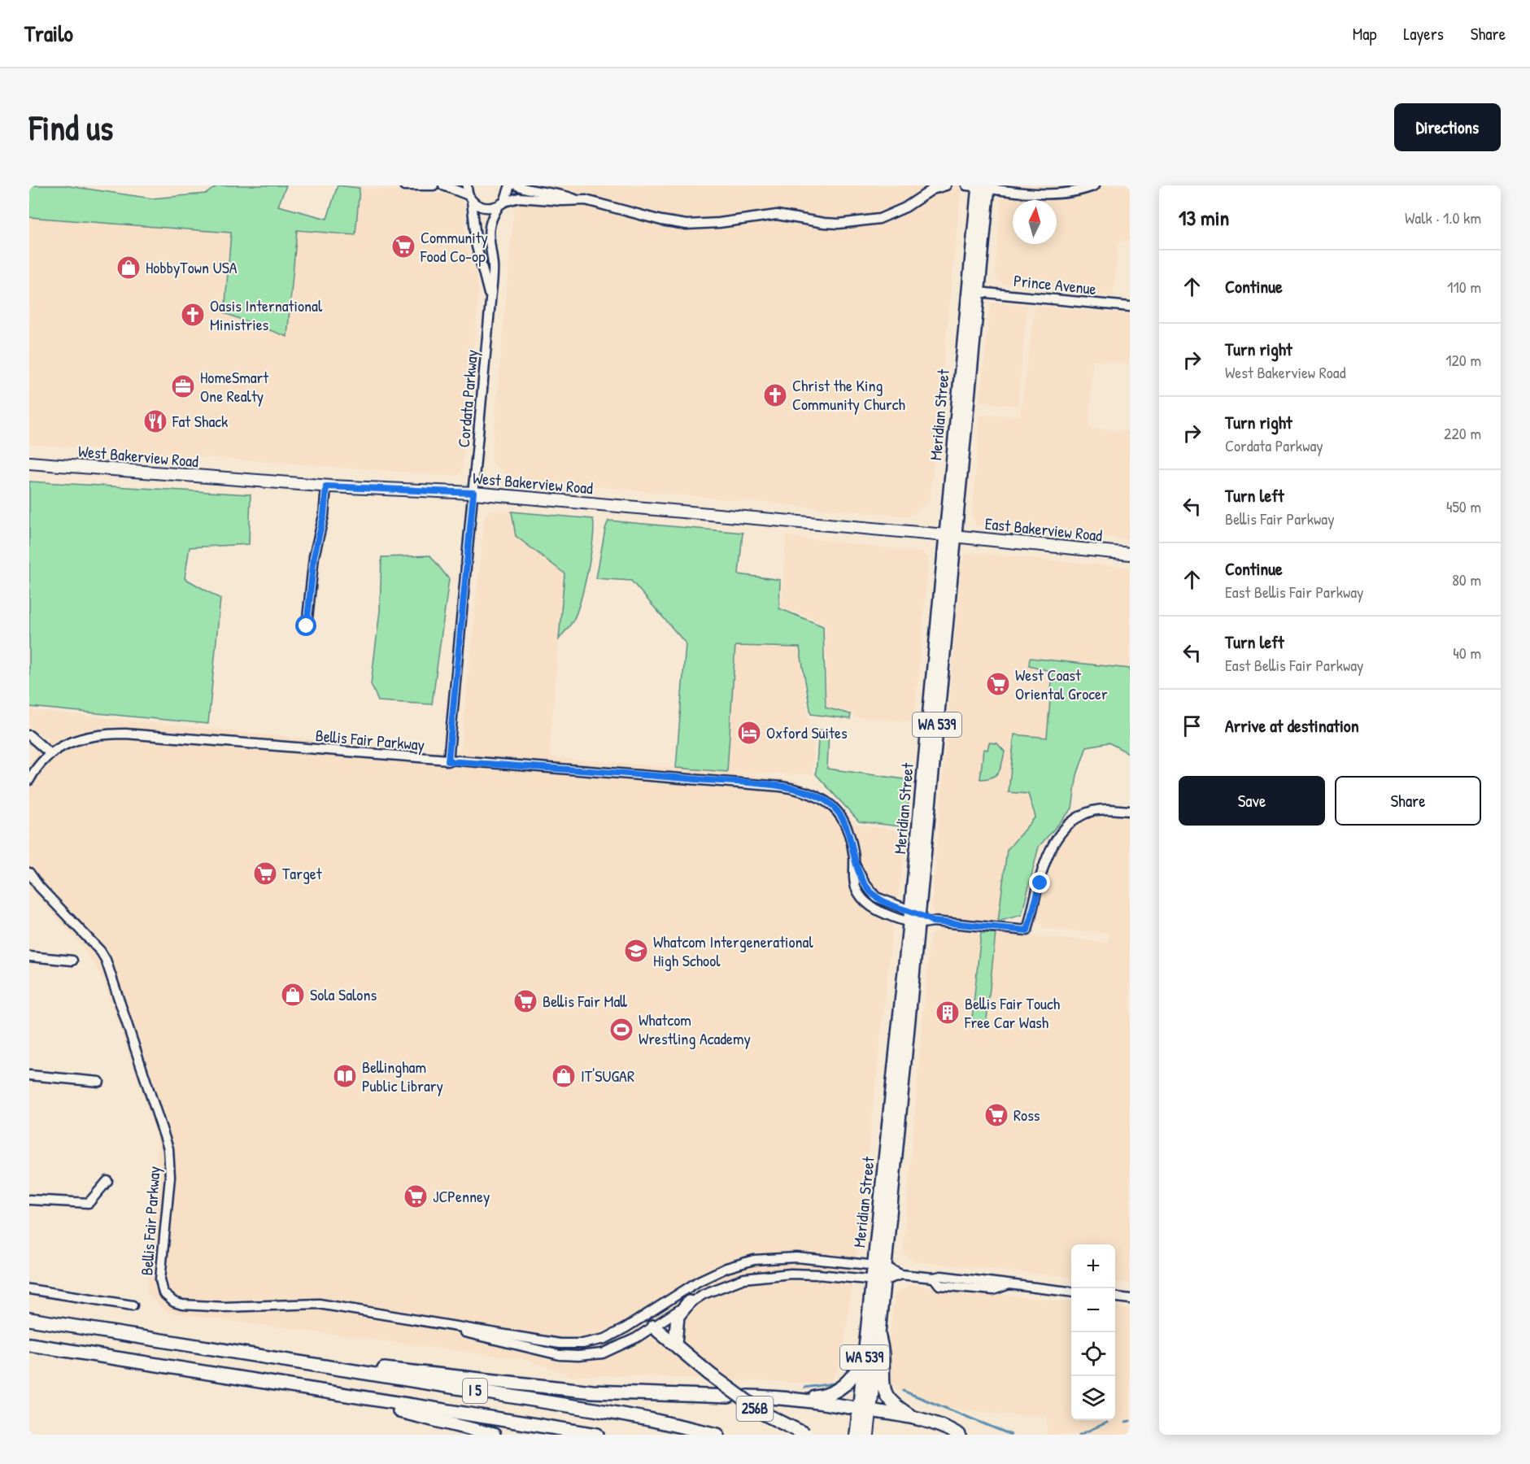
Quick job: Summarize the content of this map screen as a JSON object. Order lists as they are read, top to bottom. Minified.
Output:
{"streets":{"highway":["Meridian Street","WA 539","I 5","256B"],"main road":["West Bakerview Road","East Bakerview Road"],"street":["Prince Avenue","Cordata Parkway","Bellis Fair Parkway"]},"crossings":[["Prince Avenue","Meridian Street"],["Cordata Parkway","West Bakerview Road"],["Cordata Parkway","Bellis Fair Parkway"],["Meridian Street","West Bakerview Road"],["Meridian Street","East Bakerview Road"],["Meridian Street","Bellis Fair Parkway"],["West Bakerview Road","East Bakerview Road"],["Bellis Fair Parkway","256B"]],"places":{"supermarket":["Community Food Co-op","West Coast Oriental Grocer","Target","Bellis Fair Mall","Ross","JCPenney"],"shop":["HobbyTown USA","Sola Salons","IT'SUGAR"],"church":["Oasis International Ministries","Christ the King Community Church"],"office":["HomeSmart One Realty"],"restaurant":["Fat Shack"],"hotel":["Oxford Suites"],"school or university":["Whatcom Intergenerational High School"],"building":["Bellis Fair Touch Free Car Wash"],"sports":["Whatcom Wrestling Academy"],"library":["Bellingham Public Library"]},"north":"top","page":{"header":"Trailo","nav":["Map","Layers","Share"],"buttons":["Directions",["Save","Share"]],"title":"Find us","heading":["13 min","Walk · 1.0 km"],"list":[["Continue","110 m"],["Turn right","West Bakerview Road","120 m"],["Turn right","Cordata Parkway","220 m"],["Turn left","Bellis Fair Parkway","450 m"],["Continue","East Bellis Fair Parkway","80 m"],["Turn left","East Bellis Fair Parkway","40 m"],"Arrive at destination"],"map_buttons":["+","−"]}}
